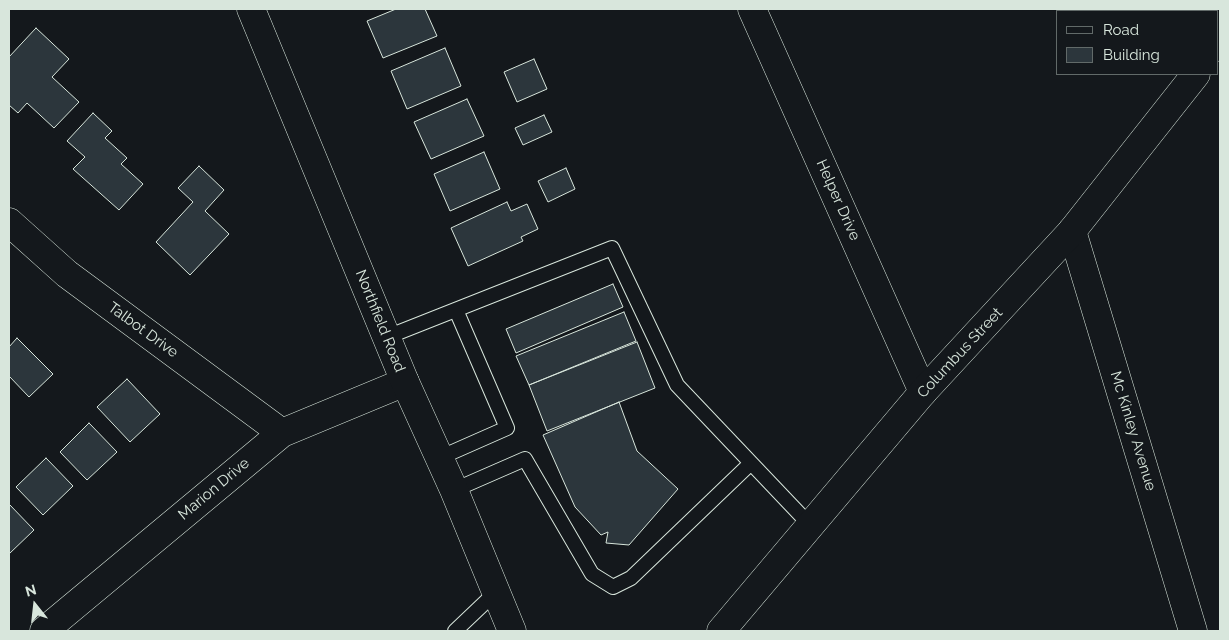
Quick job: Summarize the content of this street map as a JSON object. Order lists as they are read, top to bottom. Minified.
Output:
{"streets":{"street":["Helper Drive","Northfield Road","Talbot Drive","Columbus Street","Mc Kinley Avenue","Marion Drive"]},"crossings":[["Helper Drive","Columbus Street"],["Northfield Road","Marion Drive"],["Talbot Drive","Marion Drive"],["Columbus Street","Mc Kinley Avenue"]],"legend":["Road","Building"],"north":"top"}
